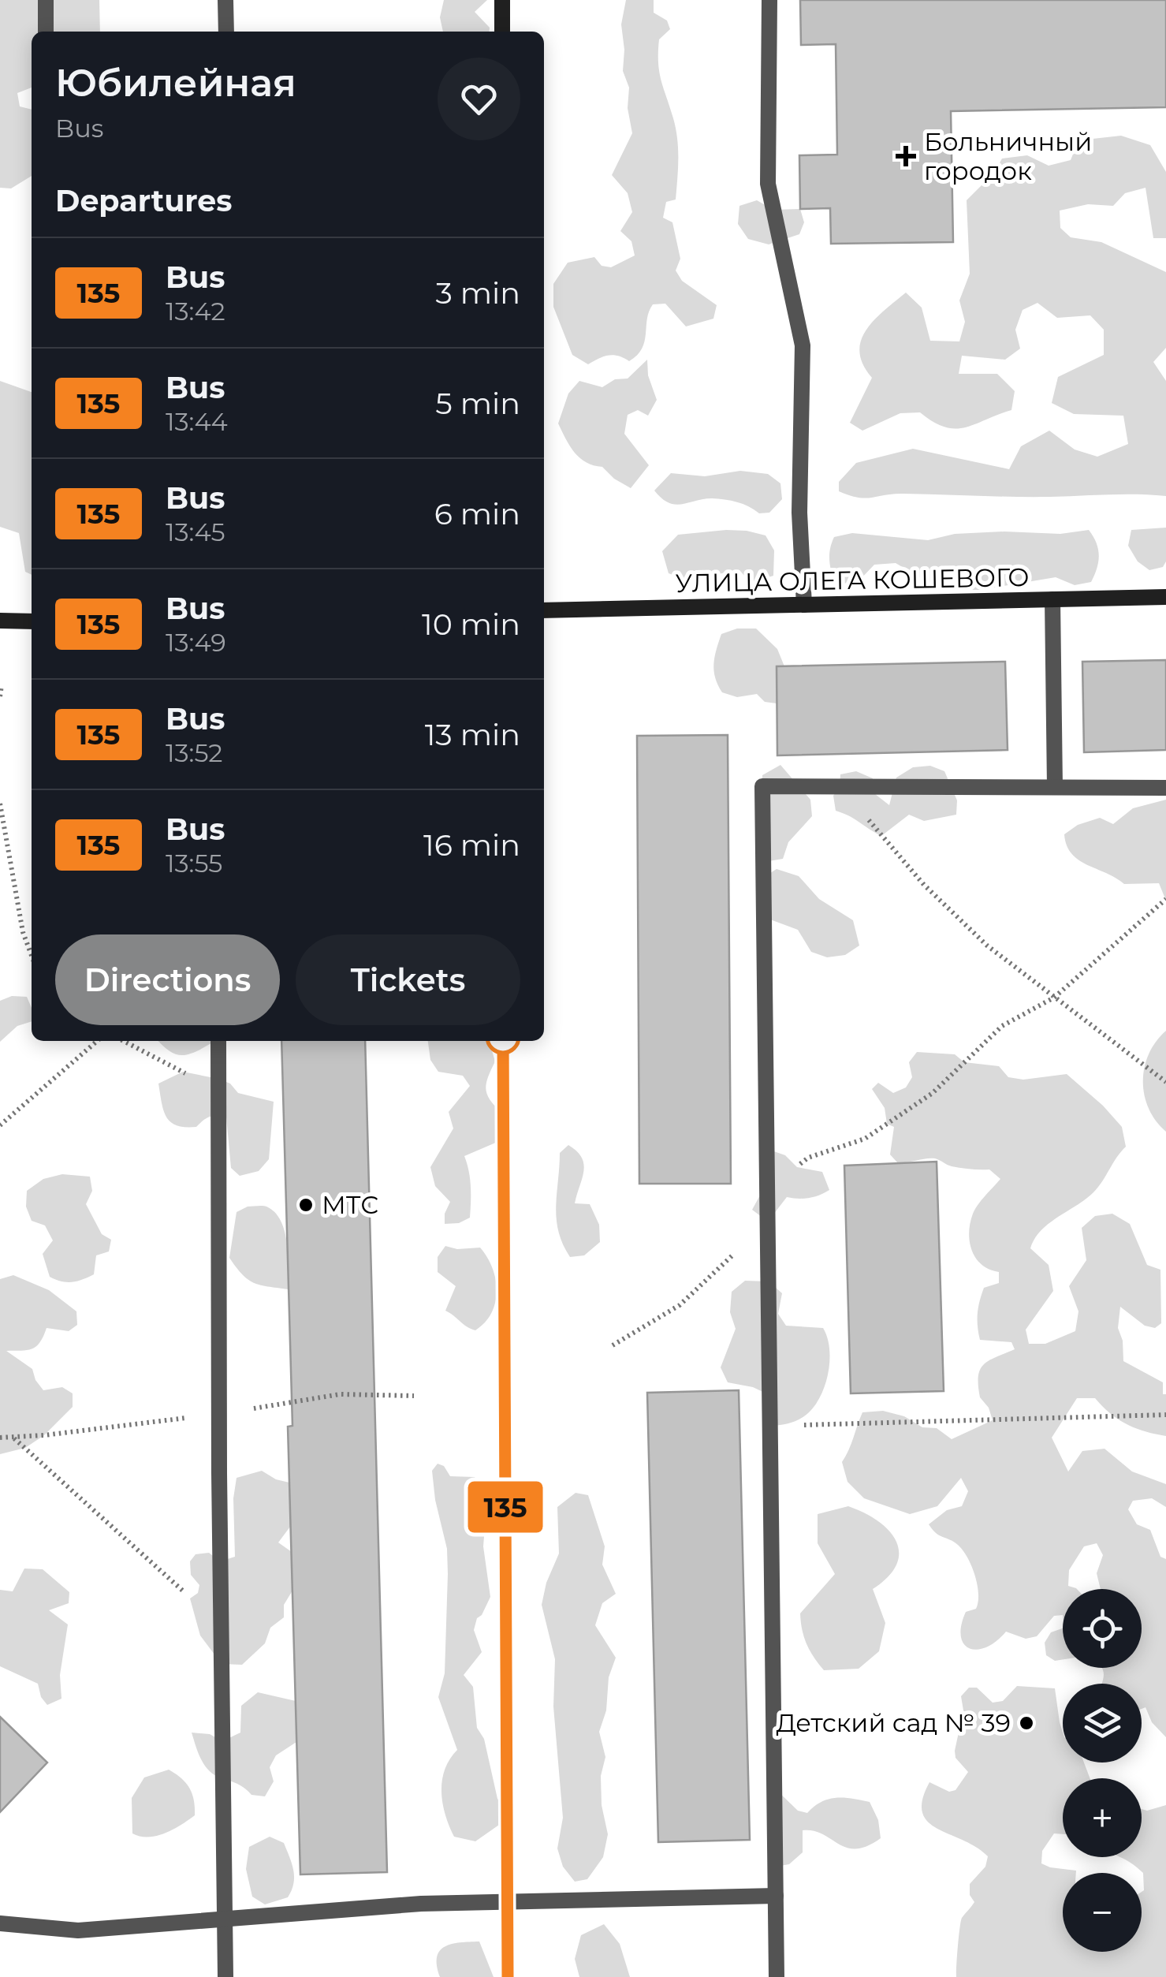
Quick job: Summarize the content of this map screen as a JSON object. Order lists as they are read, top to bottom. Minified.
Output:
{"streets":{"main road":["УЛИЦА ОЛЕГА КОШЕВОГО"]},"places":{"health":["Больничный городок"],"other":["МТС","Детский сад № 39"]},"lines":["bus line 135"],"page":{"on_map":"135","heading":[["Юбилейная","Bus"],"Departures"],"list":[{"mark":"135","name":"Bus","note":"13:42","value":"3 min"},{"mark":"135","name":"Bus","note":"13:44","value":"5 min"},{"mark":"135","name":"Bus","note":"13:45","value":"6 min"},{"mark":"135","name":"Bus","note":"13:49","value":"10 min"},{"mark":"135","name":"Bus","note":"13:52","value":"13 min"},{"mark":"135","name":"Bus","note":"13:55","value":"16 min"}],"buttons":["Directions","Tickets"],"map_buttons":["+","−"]}}
